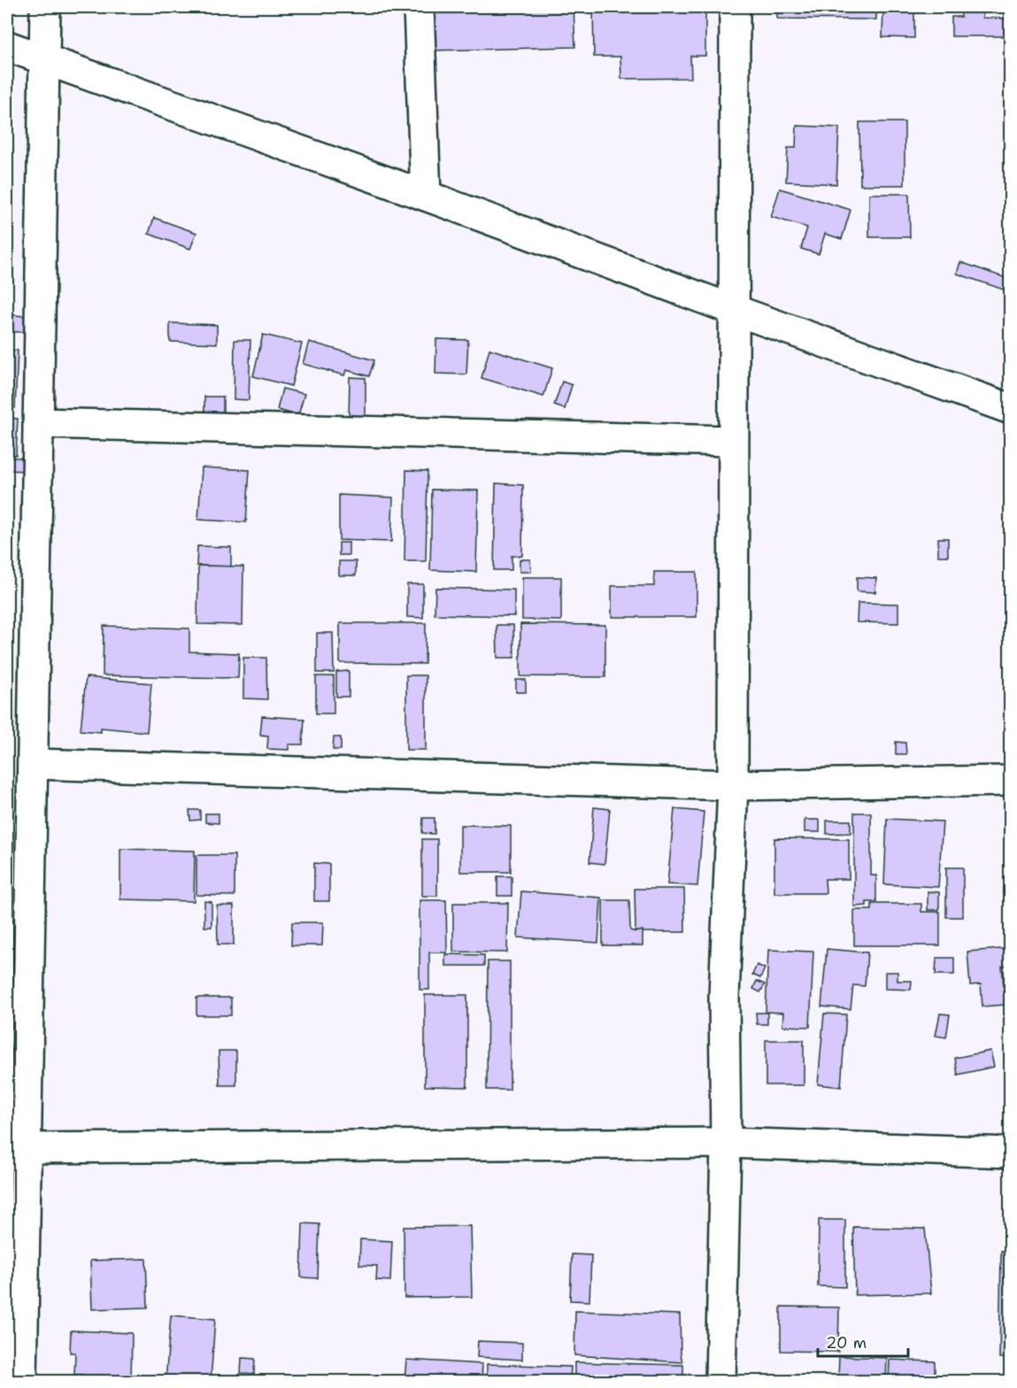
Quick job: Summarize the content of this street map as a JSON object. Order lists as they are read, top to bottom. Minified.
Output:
{"scale_bar":"20 m"}
